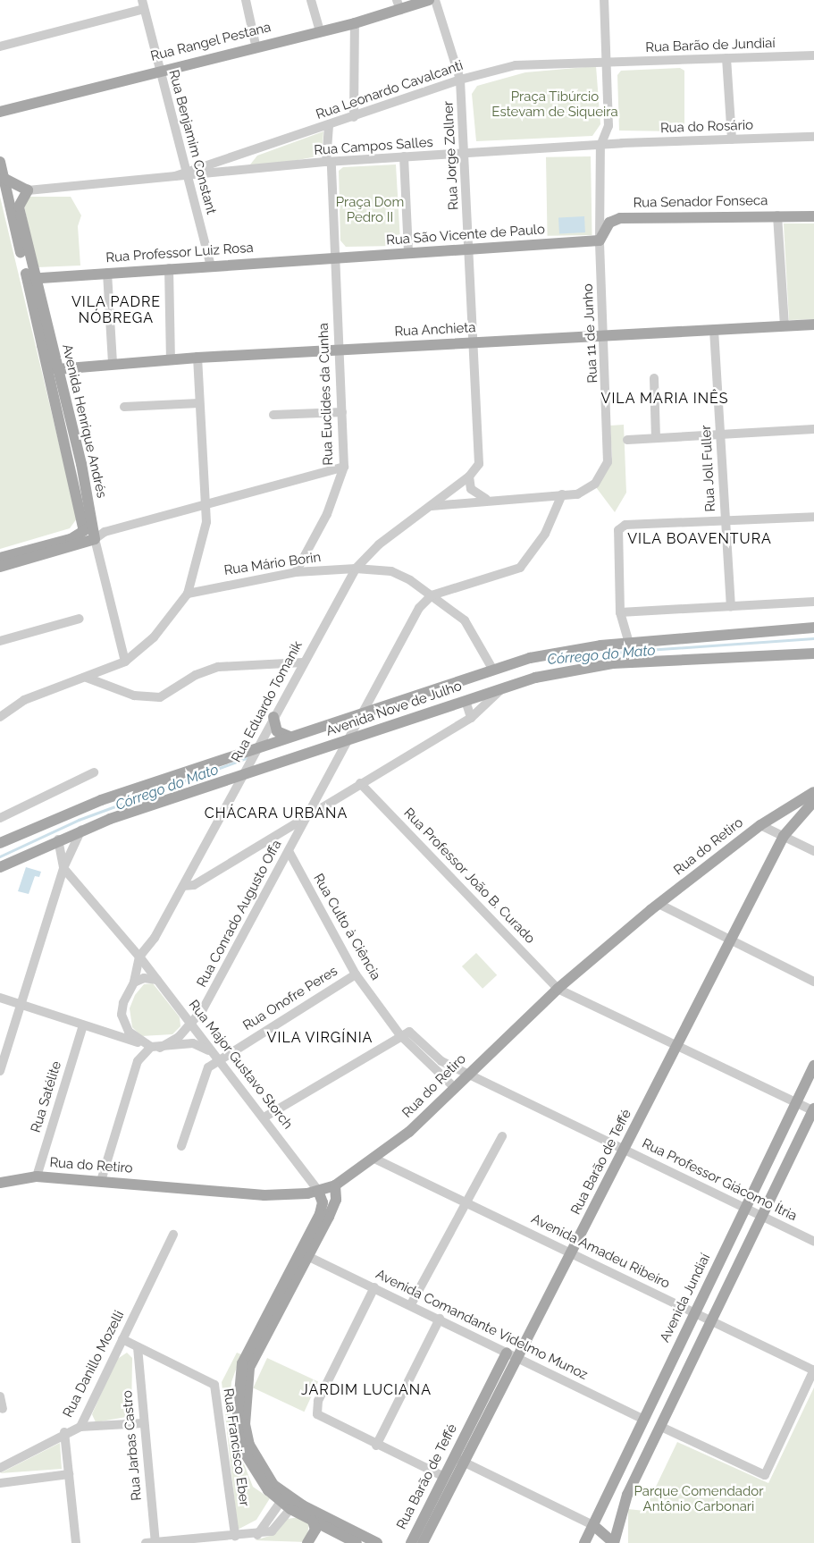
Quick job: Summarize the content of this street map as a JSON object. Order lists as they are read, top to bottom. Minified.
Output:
{"streets":{"main road":["Rua Rangel Pestana","Rua Senador Fonseca","Rua São Vicente de Paulo","Rua Professor Luiz Rosa","Rua Anchieta","Avenida Henrique Andrés","Avenida Nove de Julho","Rua do Retiro","Rua Barão de Teffé","Avenida Jundiaí"],"street":["Rua Barão de Jundiaí","Rua Leonardo Cavalcanti","Rua do Rosário","Rua Benjamim Constant","Rua Campos Salles","Rua Jorge Zollner","Rua 11 de Junho","Rua Euclides da Cunha","Rua Joll Fuller","Rua Mário Borin","Rua Eduardo Tomanik","Rua Professor João B. Curado","Rua Conrado Augusto Offa","Rua Culto à Ciência","Rua Onofre Peres","Rua Major Gustavo Storch","Rua Satélite","Rua Professor Giácomo Ítria","Avenida Amadeu Ribeiro","Avenida Comandante Videlmo Munoz","Rua Danillo Mozelli","Rua Jarbas Castro","Rua Francisco Eber"]},"crossings":[["Rua Rangel Pestana","Rua Benjamim Constant"],["Rua Barão de Jundiaí","Rua Leonardo Cavalcanti"],["Rua Leonardo Cavalcanti","Rua Benjamim Constant"],["Rua Leonardo Cavalcanti","Rua Campos Salles"],["Rua Leonardo Cavalcanti","Rua Jorge Zollner"],["Rua Leonardo Cavalcanti","Rua Euclides da Cunha"],["Rua do Rosário","Rua Campos Salles"],["Rua do Rosário","Rua 11 de Junho"],["Rua Benjamim Constant","Rua Campos Salles"],["Rua Benjamim Constant","Rua Professor Luiz Rosa"],["Rua Campos Salles","Rua Jorge Zollner"],["Rua Campos Salles","Rua 11 de Junho"],["Rua Campos Salles","Rua Euclides da Cunha"],["Rua Campos Salles","Avenida Henrique Andrés"],["Rua Jorge Zollner","Rua São Vicente de Paulo"],["Rua Jorge Zollner","Rua Anchieta"],["Rua Jorge Zollner","Rua 11 de Junho"],["Rua Jorge Zollner","Rua Eduardo Tomanik"],["Rua Senador Fonseca","Rua São Vicente de Paulo"],["Rua Senador Fonseca","Rua 11 de Junho"],["Rua São Vicente de Paulo","Rua Professor Luiz Rosa"],["Rua São Vicente de Paulo","Rua 11 de Junho"],["Rua São Vicente de Paulo","Rua Euclides da Cunha"],["Rua Professor Luiz Rosa","Rua Euclides da Cunha"],["Rua Professor Luiz Rosa","Avenida Henrique Andrés"],["Rua Anchieta","Rua 11 de Junho"],["Rua Anchieta","Rua Euclides da Cunha"],["Rua Anchieta","Avenida Henrique Andrés"],["Rua Anchieta","Rua Joll Fuller"],["Rua 11 de Junho","Rua Eduardo Tomanik"],["Rua Euclides da Cunha","Rua Mário Borin"],["Rua Mário Borin","Rua Eduardo Tomanik"],["Rua Mário Borin","Avenida Nove de Julho"],["Rua Mário Borin","Rua Conrado Augusto Offa"],["Rua Eduardo Tomanik","Avenida Nove de Julho"],["Rua Eduardo Tomanik","Rua Major Gustavo Storch"],["Avenida Nove de Julho","Rua Conrado Augusto Offa"],["Rua do Retiro","Rua Professor João B. Curado"],["Rua do Retiro","Rua Culto à Ciência"],["Rua do Retiro","Rua Major Gustavo Storch"],["Rua do Retiro","Rua Satélite"],["Rua do Retiro","Rua Professor Giácomo Ítria"],["Rua do Retiro","Avenida Amadeu Ribeiro"],["Rua Conrado Augusto Offa","Rua Culto à Ciência"],["Rua Conrado Augusto Offa","Rua Major Gustavo Storch"],["Rua Culto à Ciência","Rua Onofre Peres"],["Rua Onofre Peres","Rua Major Gustavo Storch"],["Rua Barão de Teffé","Rua Professor Giácomo Ítria"],["Rua Barão de Teffé","Avenida Amadeu Ribeiro"],["Rua Barão de Teffé","Avenida Comandante Videlmo Munoz"],["Rua Professor Giácomo Ítria","Avenida Jundiaí"],["Avenida Amadeu Ribeiro","Avenida Jundiaí"],["Avenida Jundiaí","Avenida Comandante Videlmo Munoz"],["Rua Danillo Mozelli","Rua Francisco Eber"],["Rua Jarbas Castro","Rua Francisco Eber"]],"districts":["VILA PADRE NÓBREGA","VILA MARIA INÊS","VILA BOAVENTURA","CHÁCARA URBANA","VILA VIRGÍNIA","JARDIM LUCIANA"],"water":["Córrego do Mato"],"parks":["Praça Tibúrcio Estevam de Siqueira","Praça Dom Pedro II","Parque Comendador Antônio Carbonari"]}
